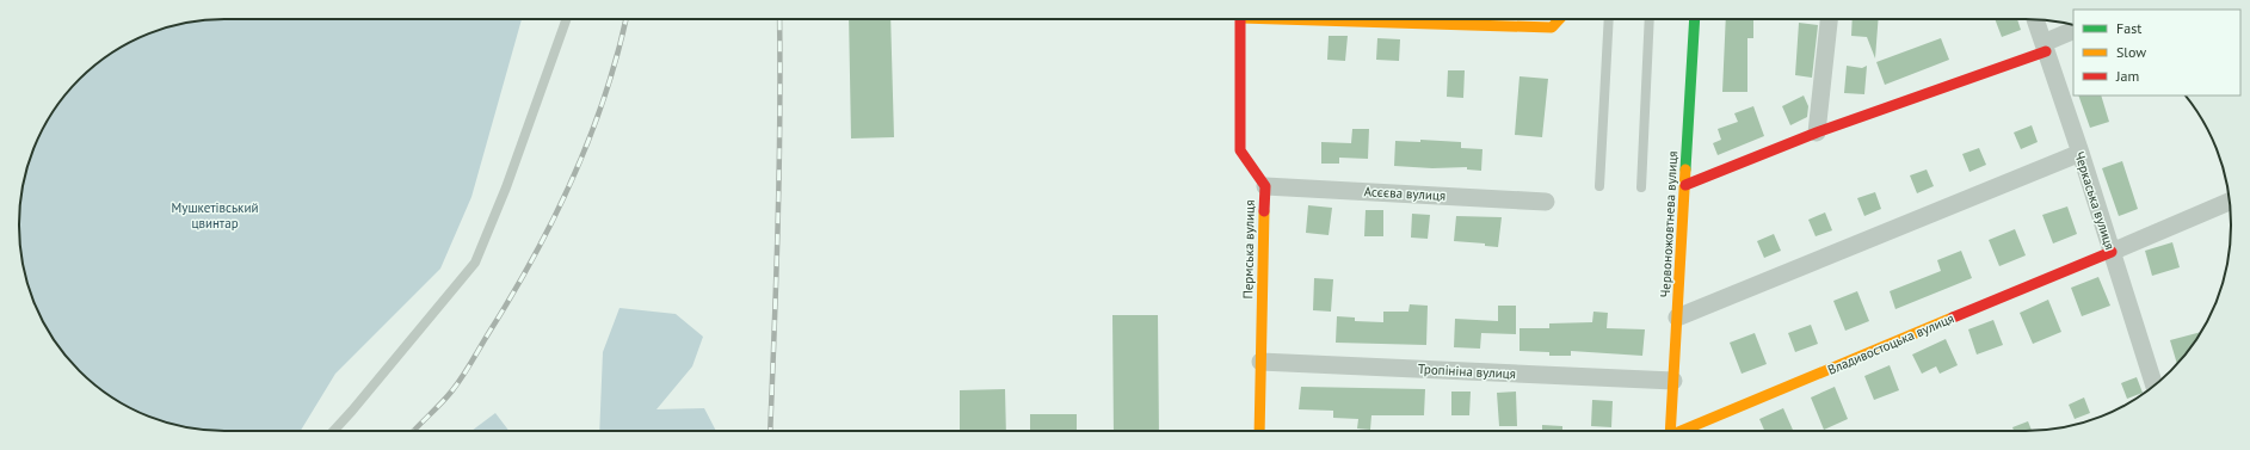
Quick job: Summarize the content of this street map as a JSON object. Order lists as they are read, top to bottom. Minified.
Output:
{"streets":{"street":["Асєєва вулиця","Черкаська вулиця","Червоножовтнева вулиця","Пермська вулиця","Владивостоцька вулиця","Тропініна вулиця"]},"crossings":[["Асєєва вулиця","Пермська вулиця"],["Черкаська вулиця","Владивостоцька вулиця"],["Червоножовтнева вулиця","Тропініна вулиця"],["Пермська вулиця","Тропініна вулиця"]],"parks":["Мушкетівський цвинтар"],"legend":["Fast","Slow","Jam"]}
